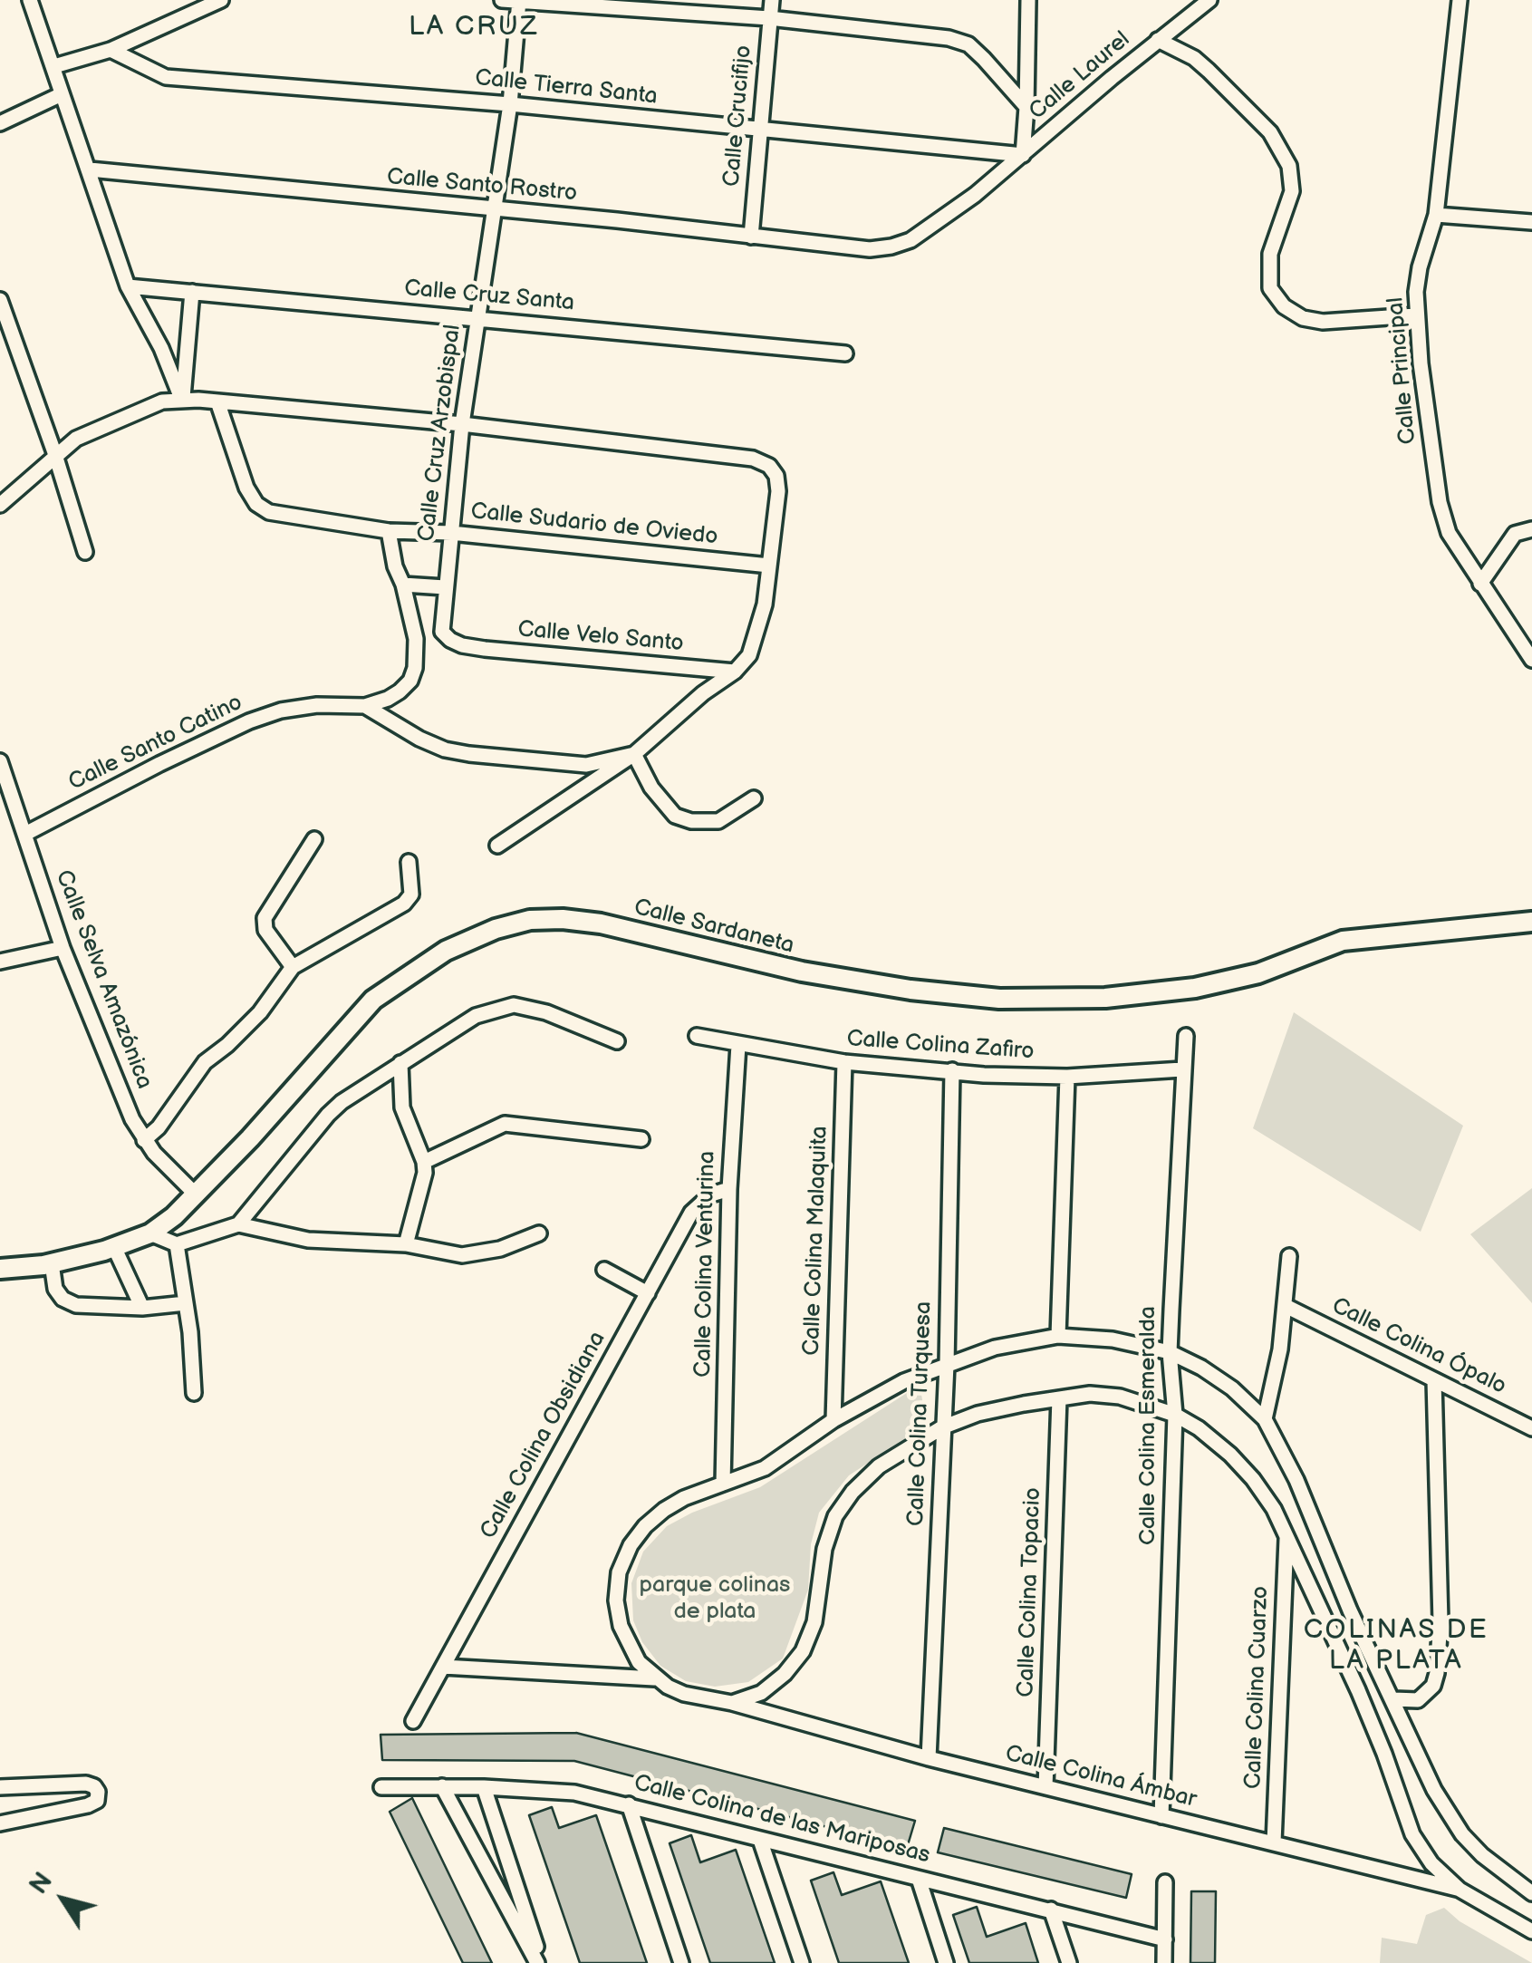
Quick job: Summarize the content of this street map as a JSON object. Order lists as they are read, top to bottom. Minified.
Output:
{"streets":{"street":["Calle Laurel","Calle Tierra Santa","Calle Crucifijo","Calle Santo Rostro","Calle Cruz Santa","Calle Principal","Calle Cruz Arzobispal","Calle Sudario de Oviedo","Calle Velo Santo","Calle Santo Catino","Calle Sardaneta","Calle Selva Amazónica","Calle Colina Zafiro","Calle Colina Malaquita","Calle Colina Venturina","Calle Colina Ópalo","Calle Colina Turquesa","Calle Colina Esmeralda","Calle Colina Obsidiana","Calle Colina Topacio","Calle Colina Cuarzo","Calle Colina Ámbar","Calle Colina de las Mariposas"]},"crossings":[["Calle Laurel","Calle Tierra Santa"],["Calle Laurel","Calle Santo Rostro"],["Calle Tierra Santa","Calle Crucifijo"],["Calle Tierra Santa","Calle Cruz Arzobispal"],["Calle Crucifijo","Calle Santo Rostro"],["Calle Santo Rostro","Calle Cruz Arzobispal"],["Calle Cruz Santa","Calle Cruz Arzobispal"],["Calle Cruz Arzobispal","Calle Sudario de Oviedo"],["Calle Cruz Arzobispal","Calle Velo Santo"],["Calle Santo Catino","Calle Selva Amazónica"],["Calle Sardaneta","Calle Selva Amazónica"],["Calle Colina Zafiro","Calle Colina Malaquita"],["Calle Colina Zafiro","Calle Colina Venturina"],["Calle Colina Zafiro","Calle Colina Turquesa"],["Calle Colina Zafiro","Calle Colina Esmeralda"],["Calle Colina Venturina","Calle Colina Obsidiana"],["Calle Colina Turquesa","Calle Colina Ámbar"],["Calle Colina Esmeralda","Calle Colina Ámbar"],["Calle Colina Topacio","Calle Colina Ámbar"],["Calle Colina Cuarzo","Calle Colina Ámbar"]],"districts":["LA CRUZ","COLINAS DE LA PLATA"],"parks":["parque colinas de plata"],"north":"top left"}
